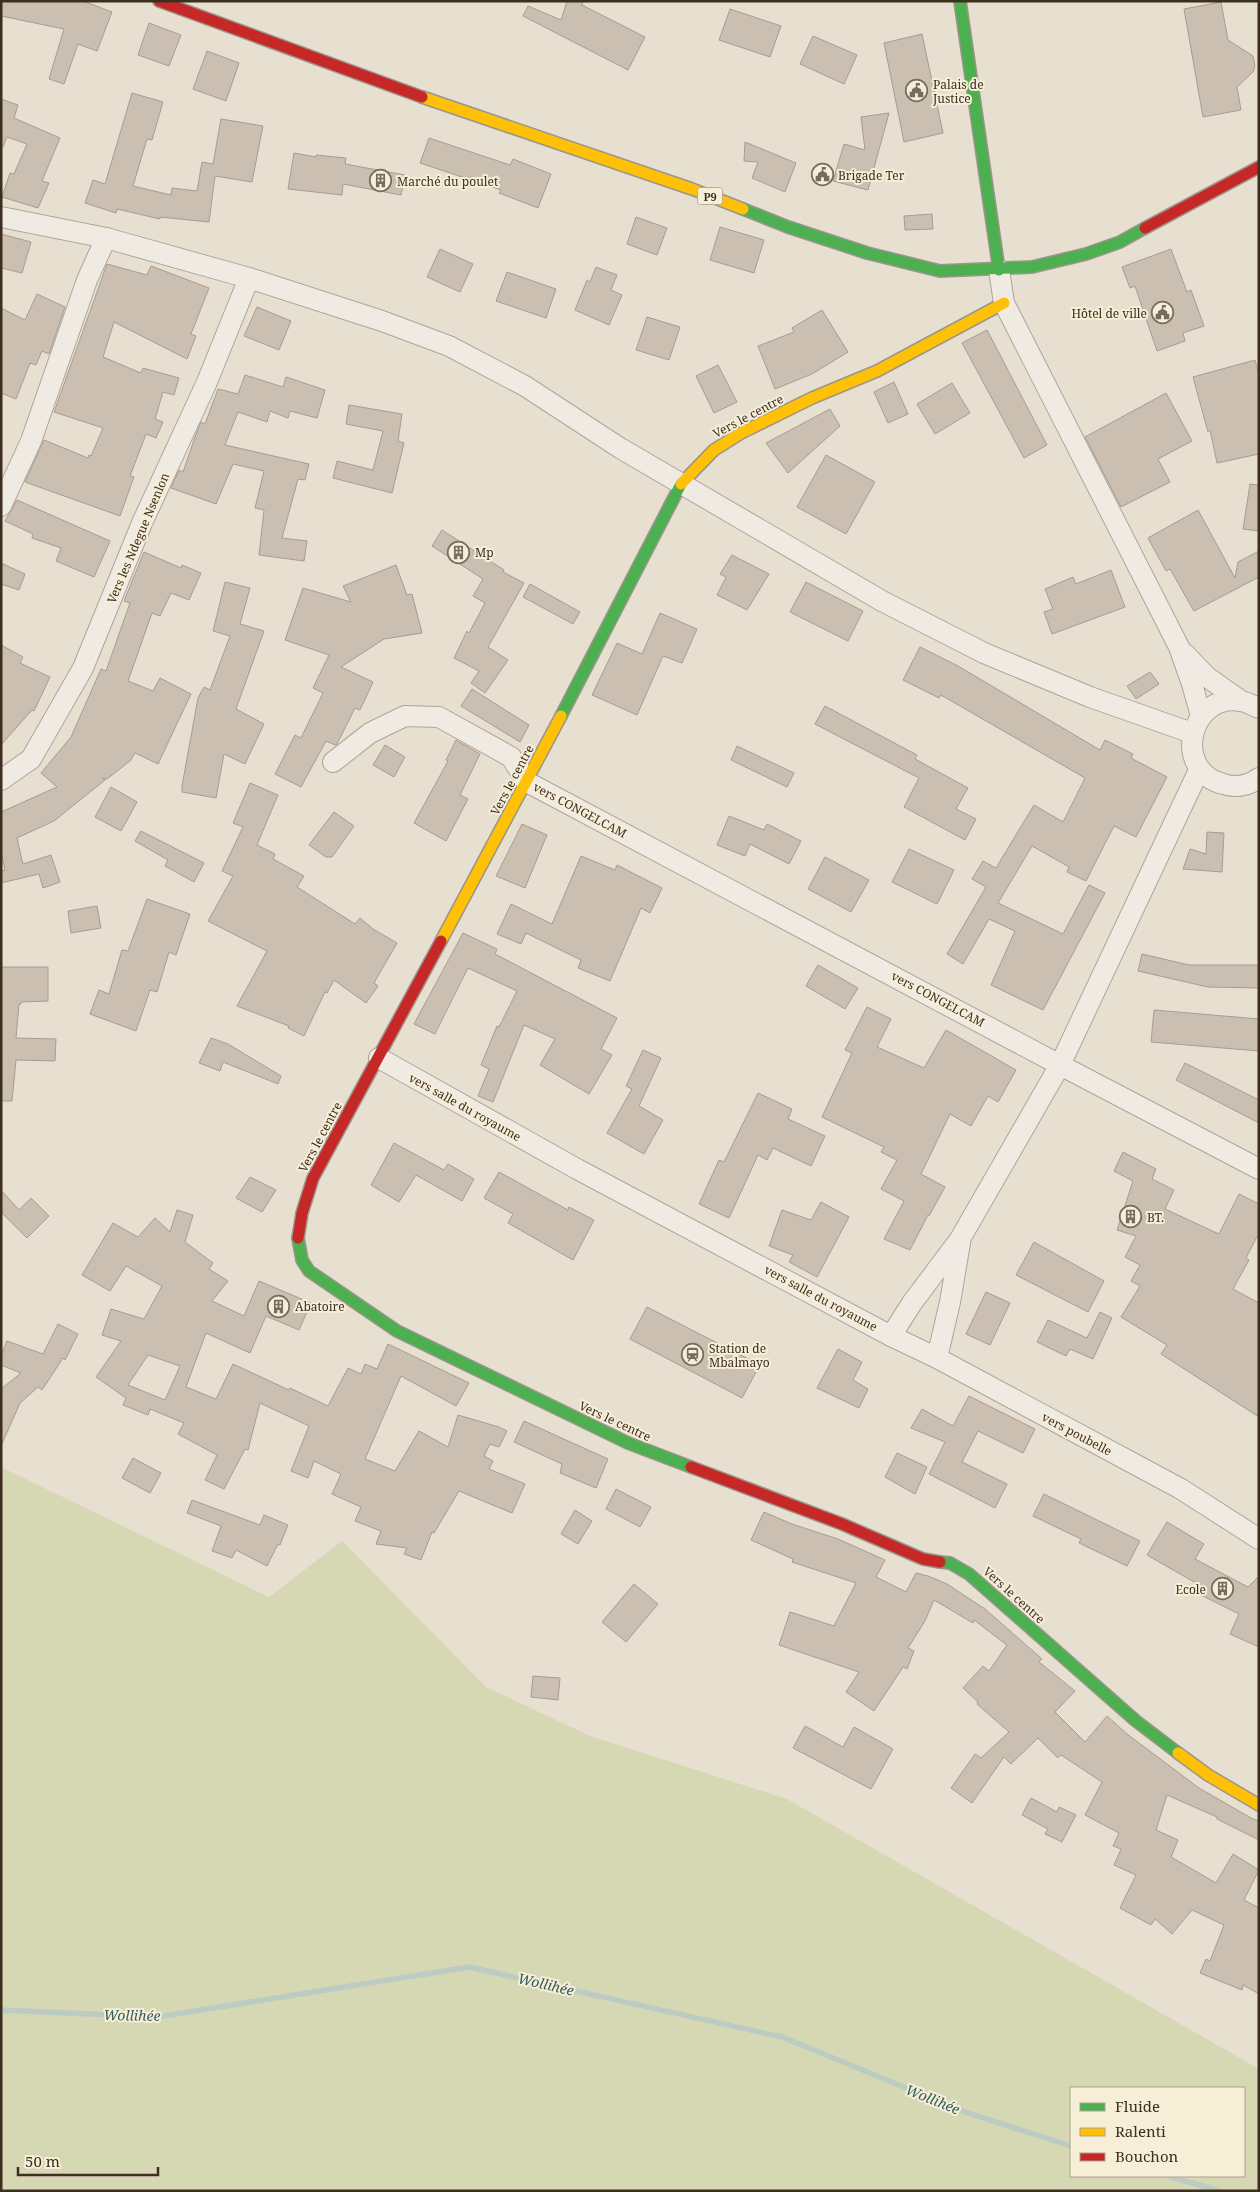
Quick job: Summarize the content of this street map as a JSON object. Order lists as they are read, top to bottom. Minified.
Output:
{"streets":{"street":["P9","Vers le centre","Vers les Ndegue Nsenlon","vers CONGELCAM","vers salle du royaume","vers poubelle"]},"crossings":[["Vers le centre","vers CONGELCAM"],["Vers le centre","vers salle du royaume"],["vers CONGELCAM","vers salle du royaume"],["vers salle du royaume","vers poubelle"]],"water":["Wollihée"],"places":{"public building":["Palais de Justice","Brigade Ter","Hôtel de ville"],"building":["Marché du poulet","Mp","BT.","Abatoire","Ecole"],"station":["Station de Mbalmayo"]},"legend":["Fluide","Ralenti","Bouchon"],"scale_bar":"50 m"}
